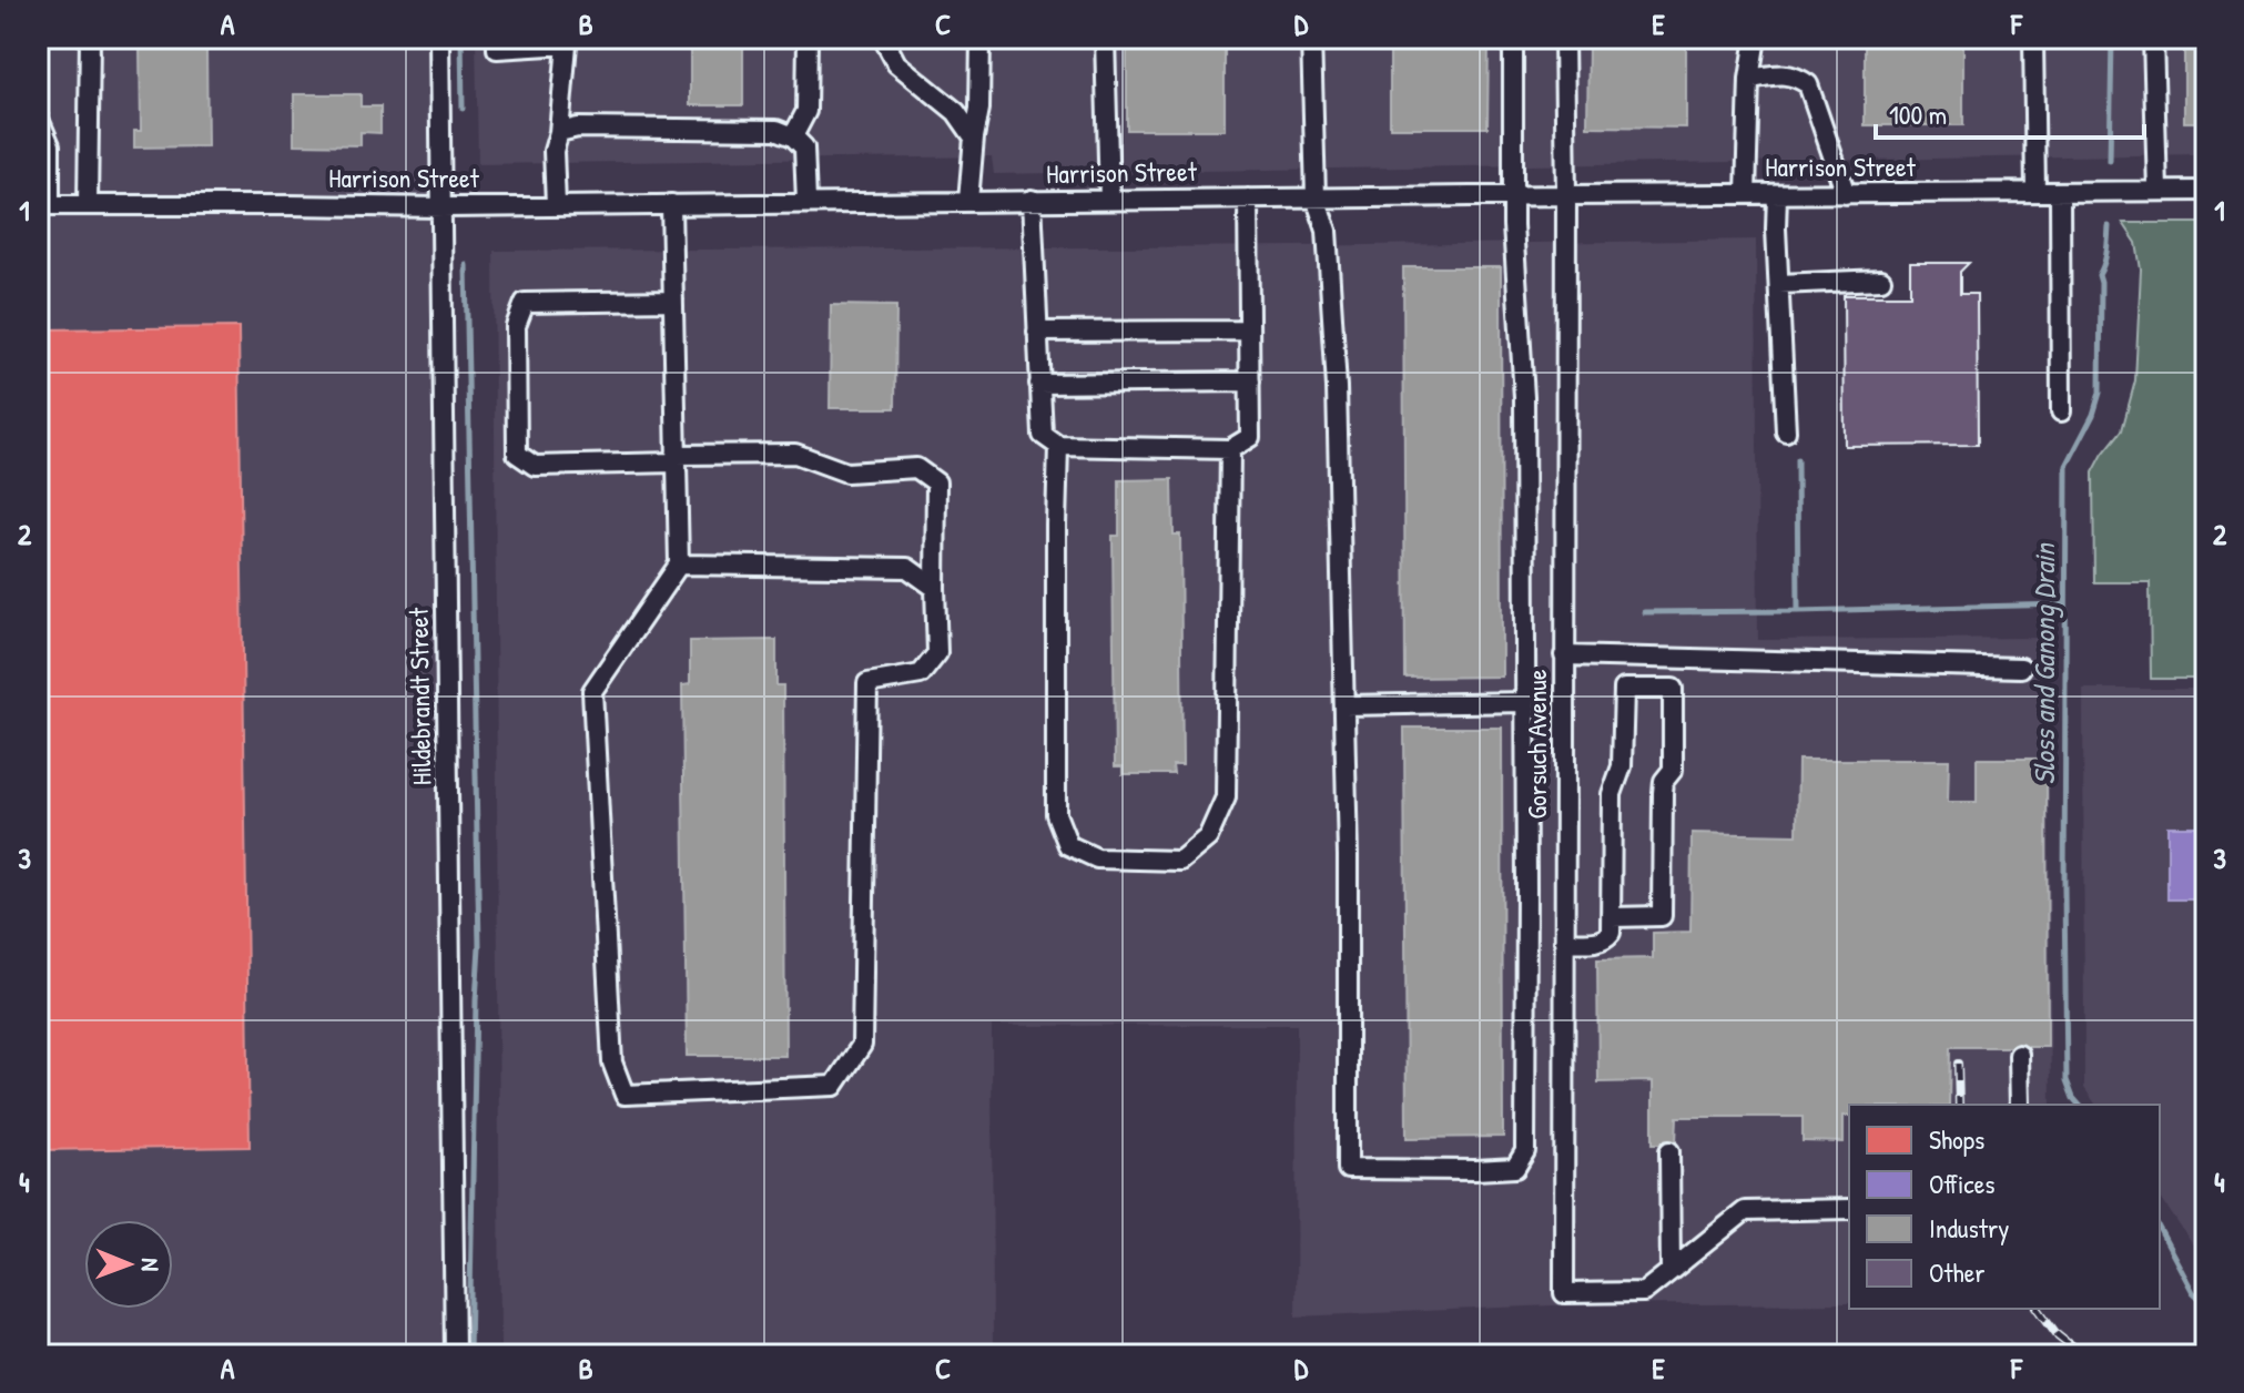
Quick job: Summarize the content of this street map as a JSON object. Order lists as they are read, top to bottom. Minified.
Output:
{"streets":{"street":["Harrison Street","Hildebrandt Street","Gorsuch Avenue"]},"crossings":[["Harrison Street","Hildebrandt Street"],["Harrison Street","Gorsuch Avenue"]],"water":["Sloss and Ganong Drain"],"legend":["Shops","Offices","Industry","Other"],"scale_bar":"100 m","north":"right","grid":{"columns":["A","B","C","D","E","F"],"rows":["1","2","3","4"]}}
